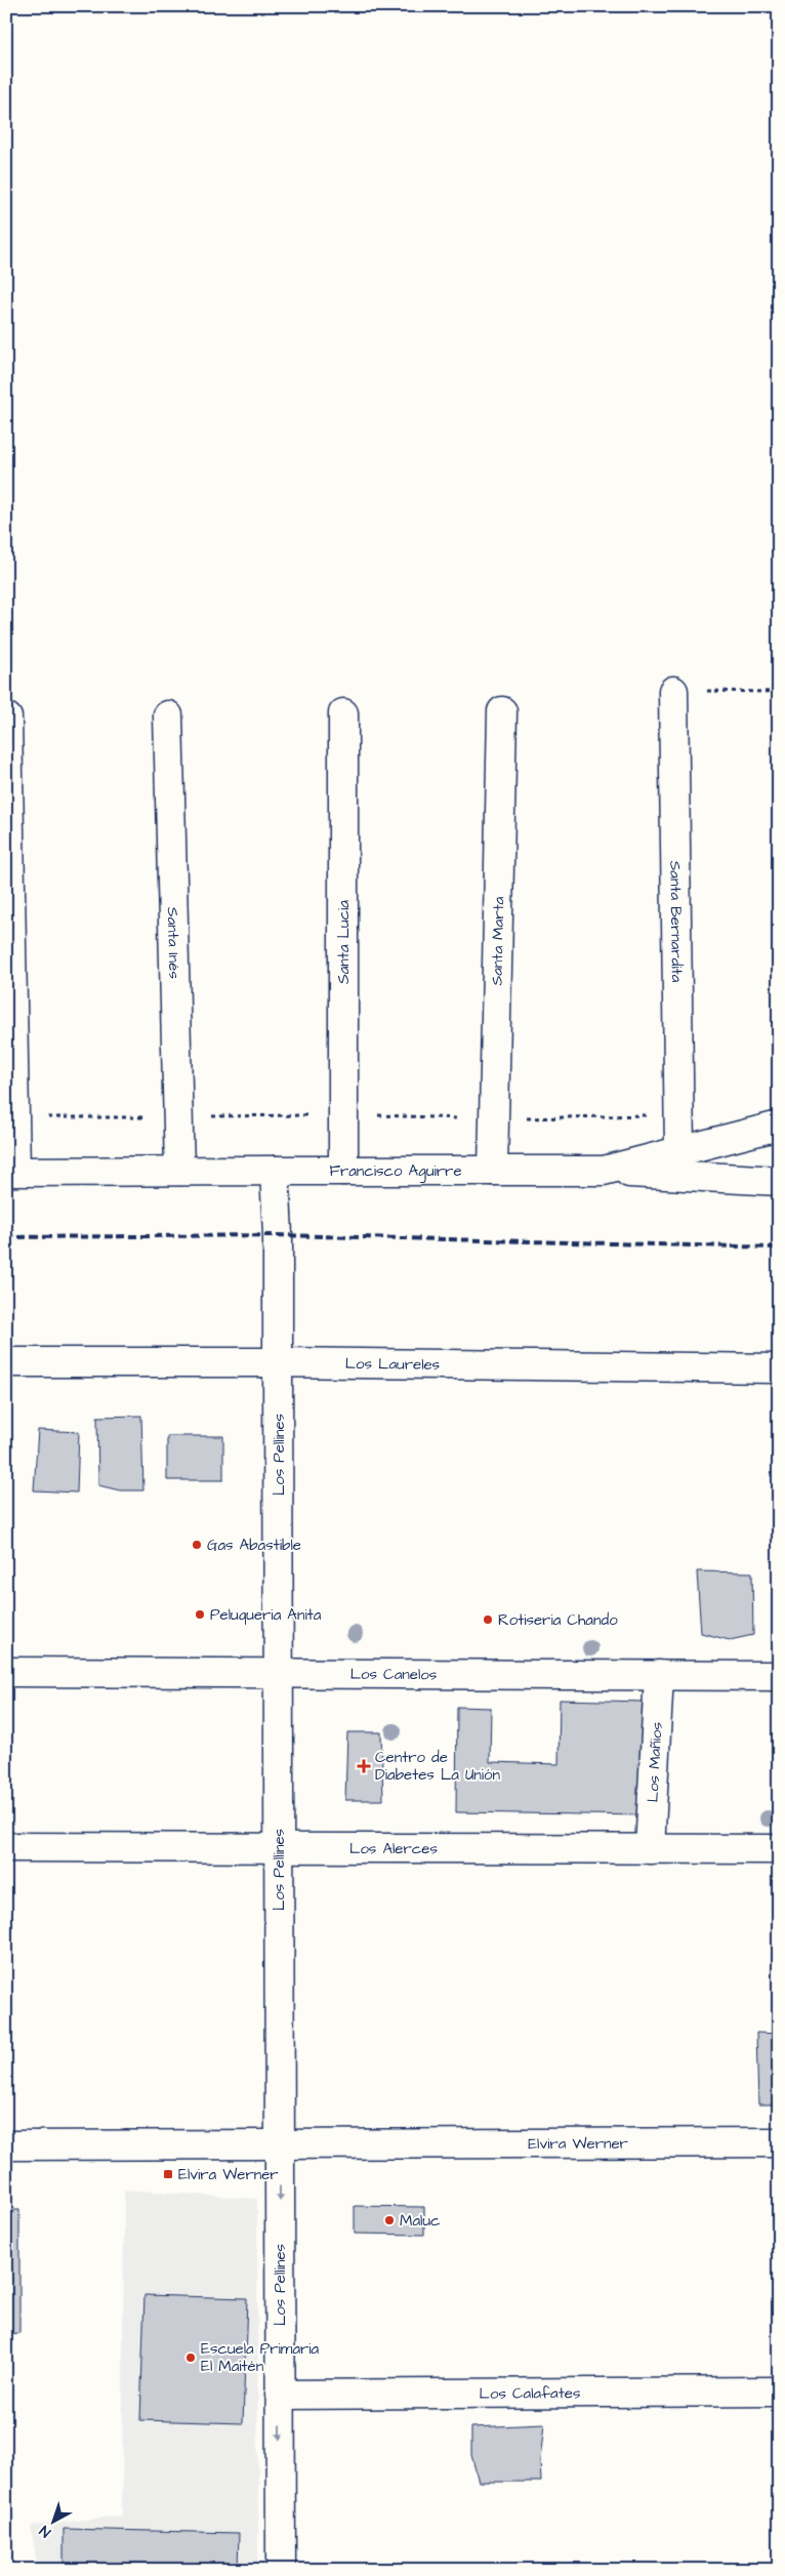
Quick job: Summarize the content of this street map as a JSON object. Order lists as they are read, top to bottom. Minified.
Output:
{"streets":{"street":["Santa Bernardita","Santa Marta","Santa Lucia","Santa Inés","Francisco Aguirre","Los Laureles","Los Pellines","Los Canelos","Los Mañios","Los Alerces","Elvira Werner","Los Calafates"]},"crossings":[["Santa Bernardita","Francisco Aguirre"],["Santa Marta","Francisco Aguirre"],["Santa Lucia","Francisco Aguirre"],["Santa Inés","Francisco Aguirre"],["Francisco Aguirre","Los Pellines"],["Los Laureles","Los Pellines"],["Los Pellines","Los Canelos"],["Los Pellines","Los Alerces"],["Los Pellines","Elvira Werner"],["Los Pellines","Los Calafates"],["Los Canelos","Los Mañios"],["Los Mañios","Los Alerces"]],"places":{"other":["Gas Abastible","Peluqueria Anita","Rotiseria Chando","Maluc","Escuela Primaria El Maitén"],"health":["Centro de Diabetes La Unión"],"transit":["Elvira Werner"]},"north":"bottom left"}
